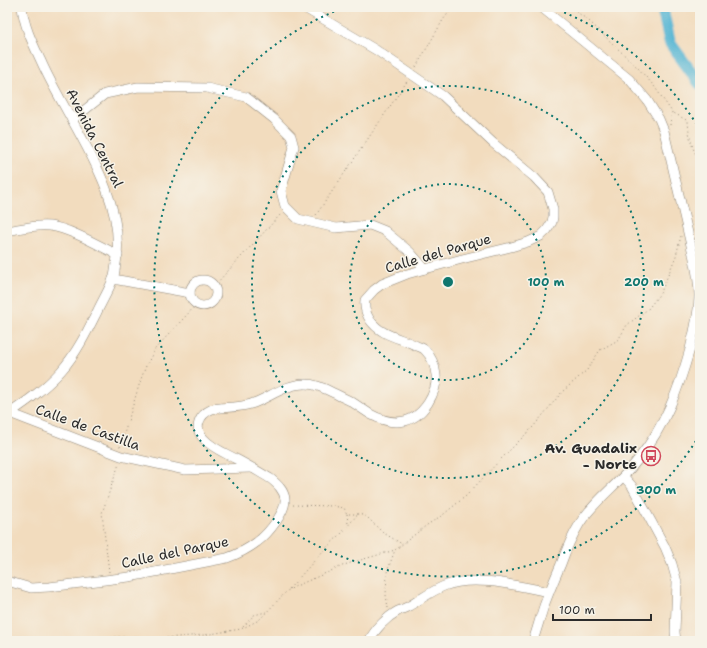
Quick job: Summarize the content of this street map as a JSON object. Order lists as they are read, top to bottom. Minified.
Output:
{"streets":{"street":["Avenida Central","Calle del Parque","Calle de Castilla"]},"crossings":[["Avenida Central","Calle de Castilla"],["Calle del Parque","Calle de Castilla"]],"places":{"bus stop":["Av. Guadalix - Norte"]},"scale_bar":"100 m","rings":["100 m","200 m","300 m"]}
